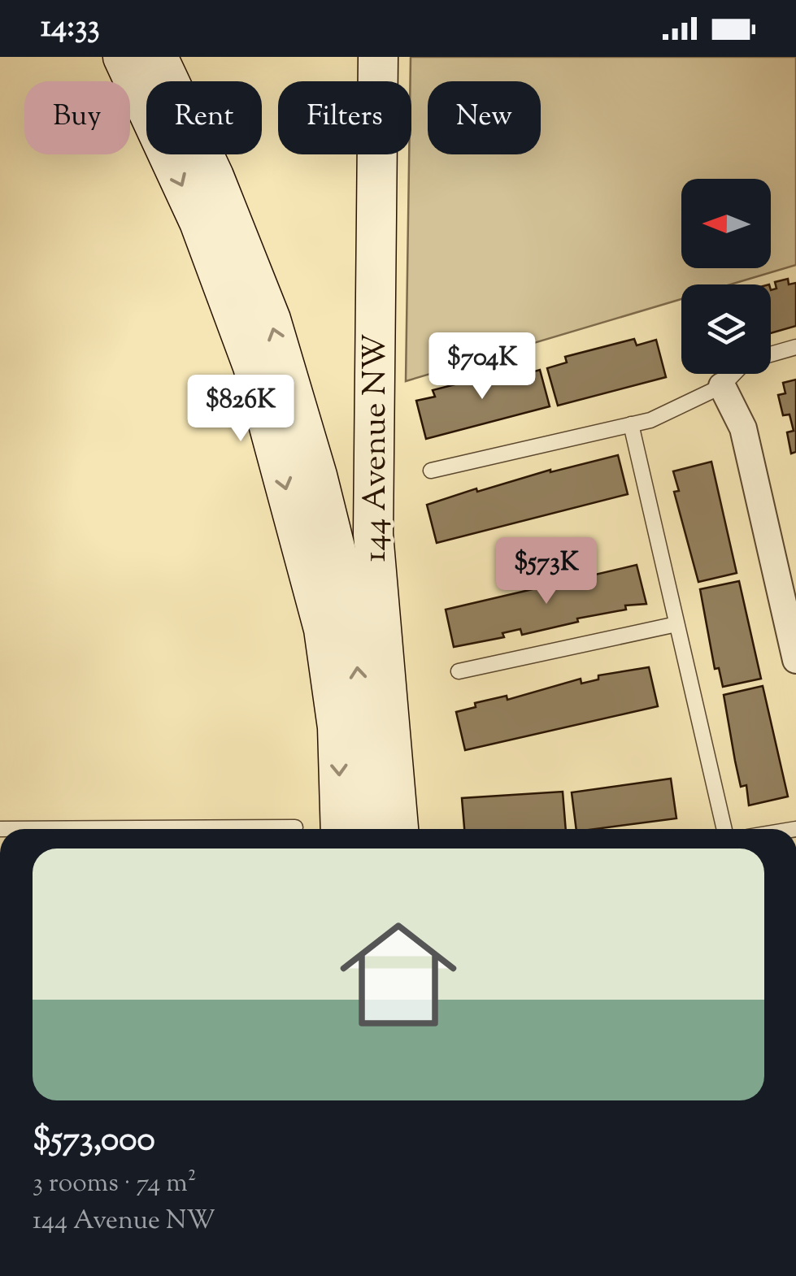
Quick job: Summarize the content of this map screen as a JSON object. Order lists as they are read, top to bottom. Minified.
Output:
{"streets":{"main road":["144 Avenue NW"]},"north":"left","page":{"status":"14:33","chip":["Buy","Rent","Filters","New"],"price":["$704K","$826K","$573K"],"list":[{"name":"$573,000","note":"3 rooms · 74 m² · 144 Avenue NW"}]}}
